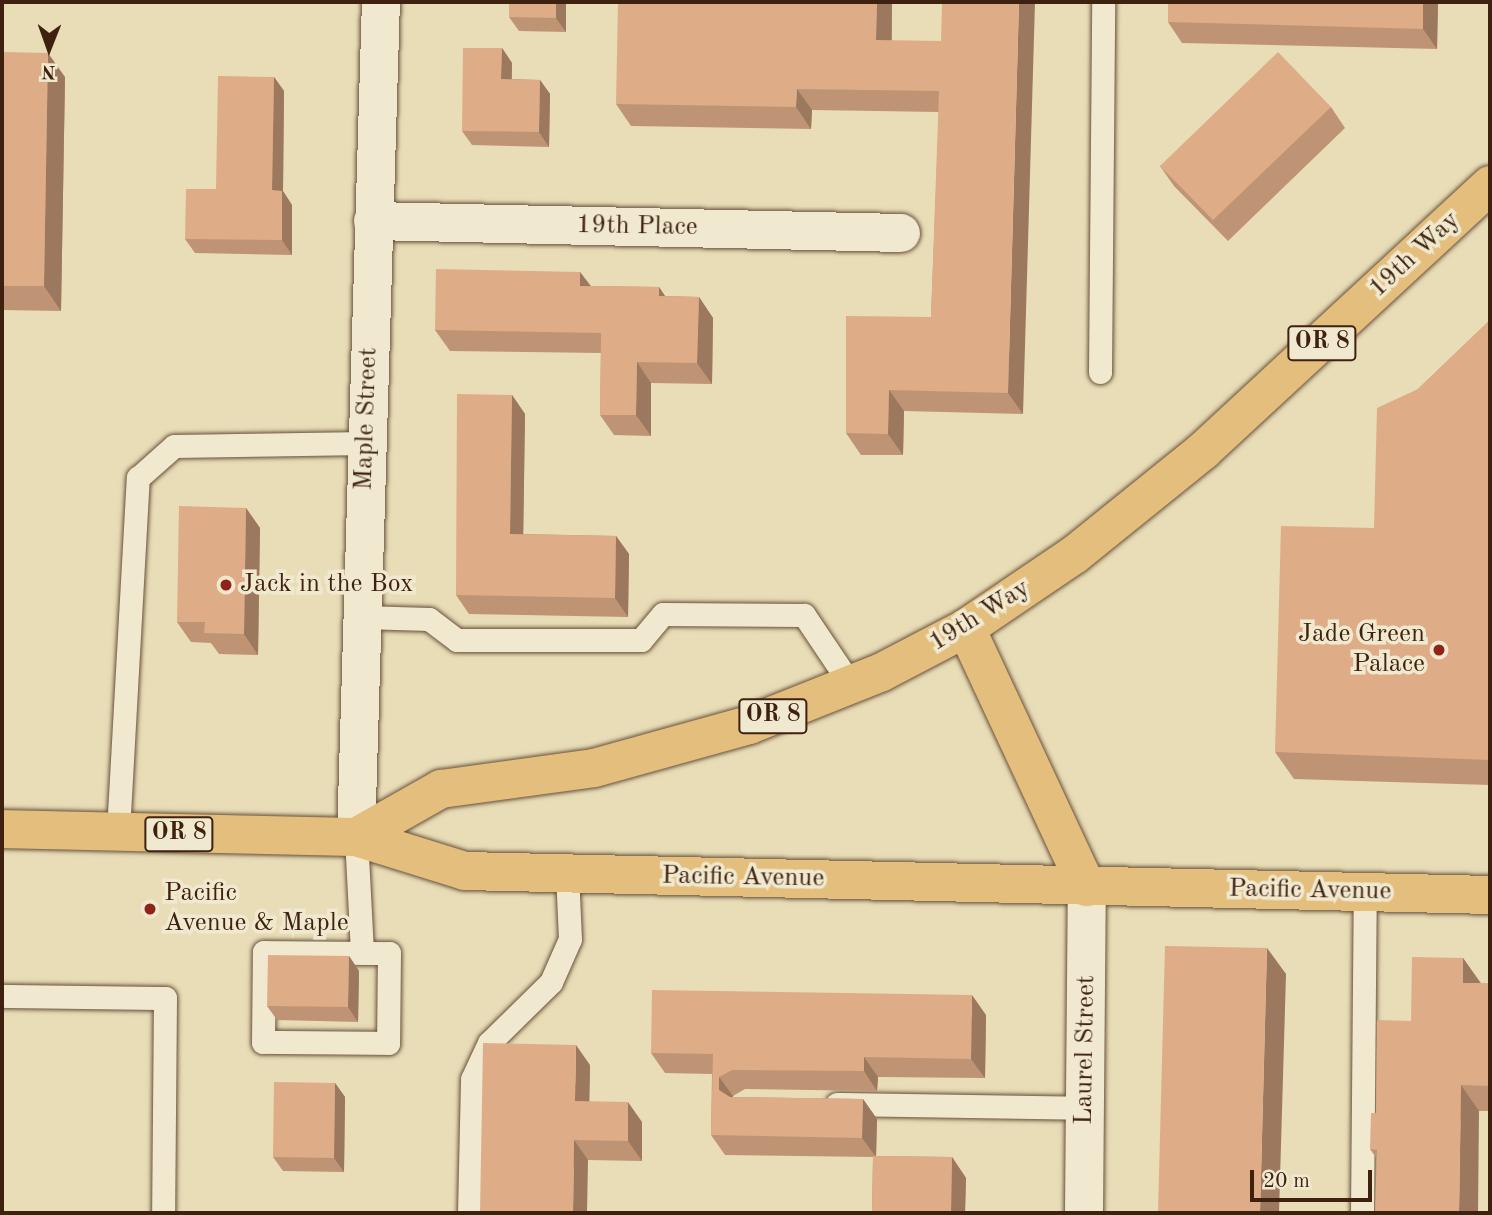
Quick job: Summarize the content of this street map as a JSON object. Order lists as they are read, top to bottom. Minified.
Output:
{"streets":{"main road":["19th Way","OR 8","Pacific Avenue"],"street":["19th Place","Maple Street","Laurel Street"]},"crossings":[["19th Place","Maple Street"],["19th Way","Maple Street"],["19th Way","Pacific Avenue"],["Maple Street","Pacific Avenue"],["Pacific Avenue","Laurel Street"]],"places":["Jack in the Box","Jade Green Palace","Pacific Avenue & Maple"],"scale_bar":"20 m","north":"bottom"}
